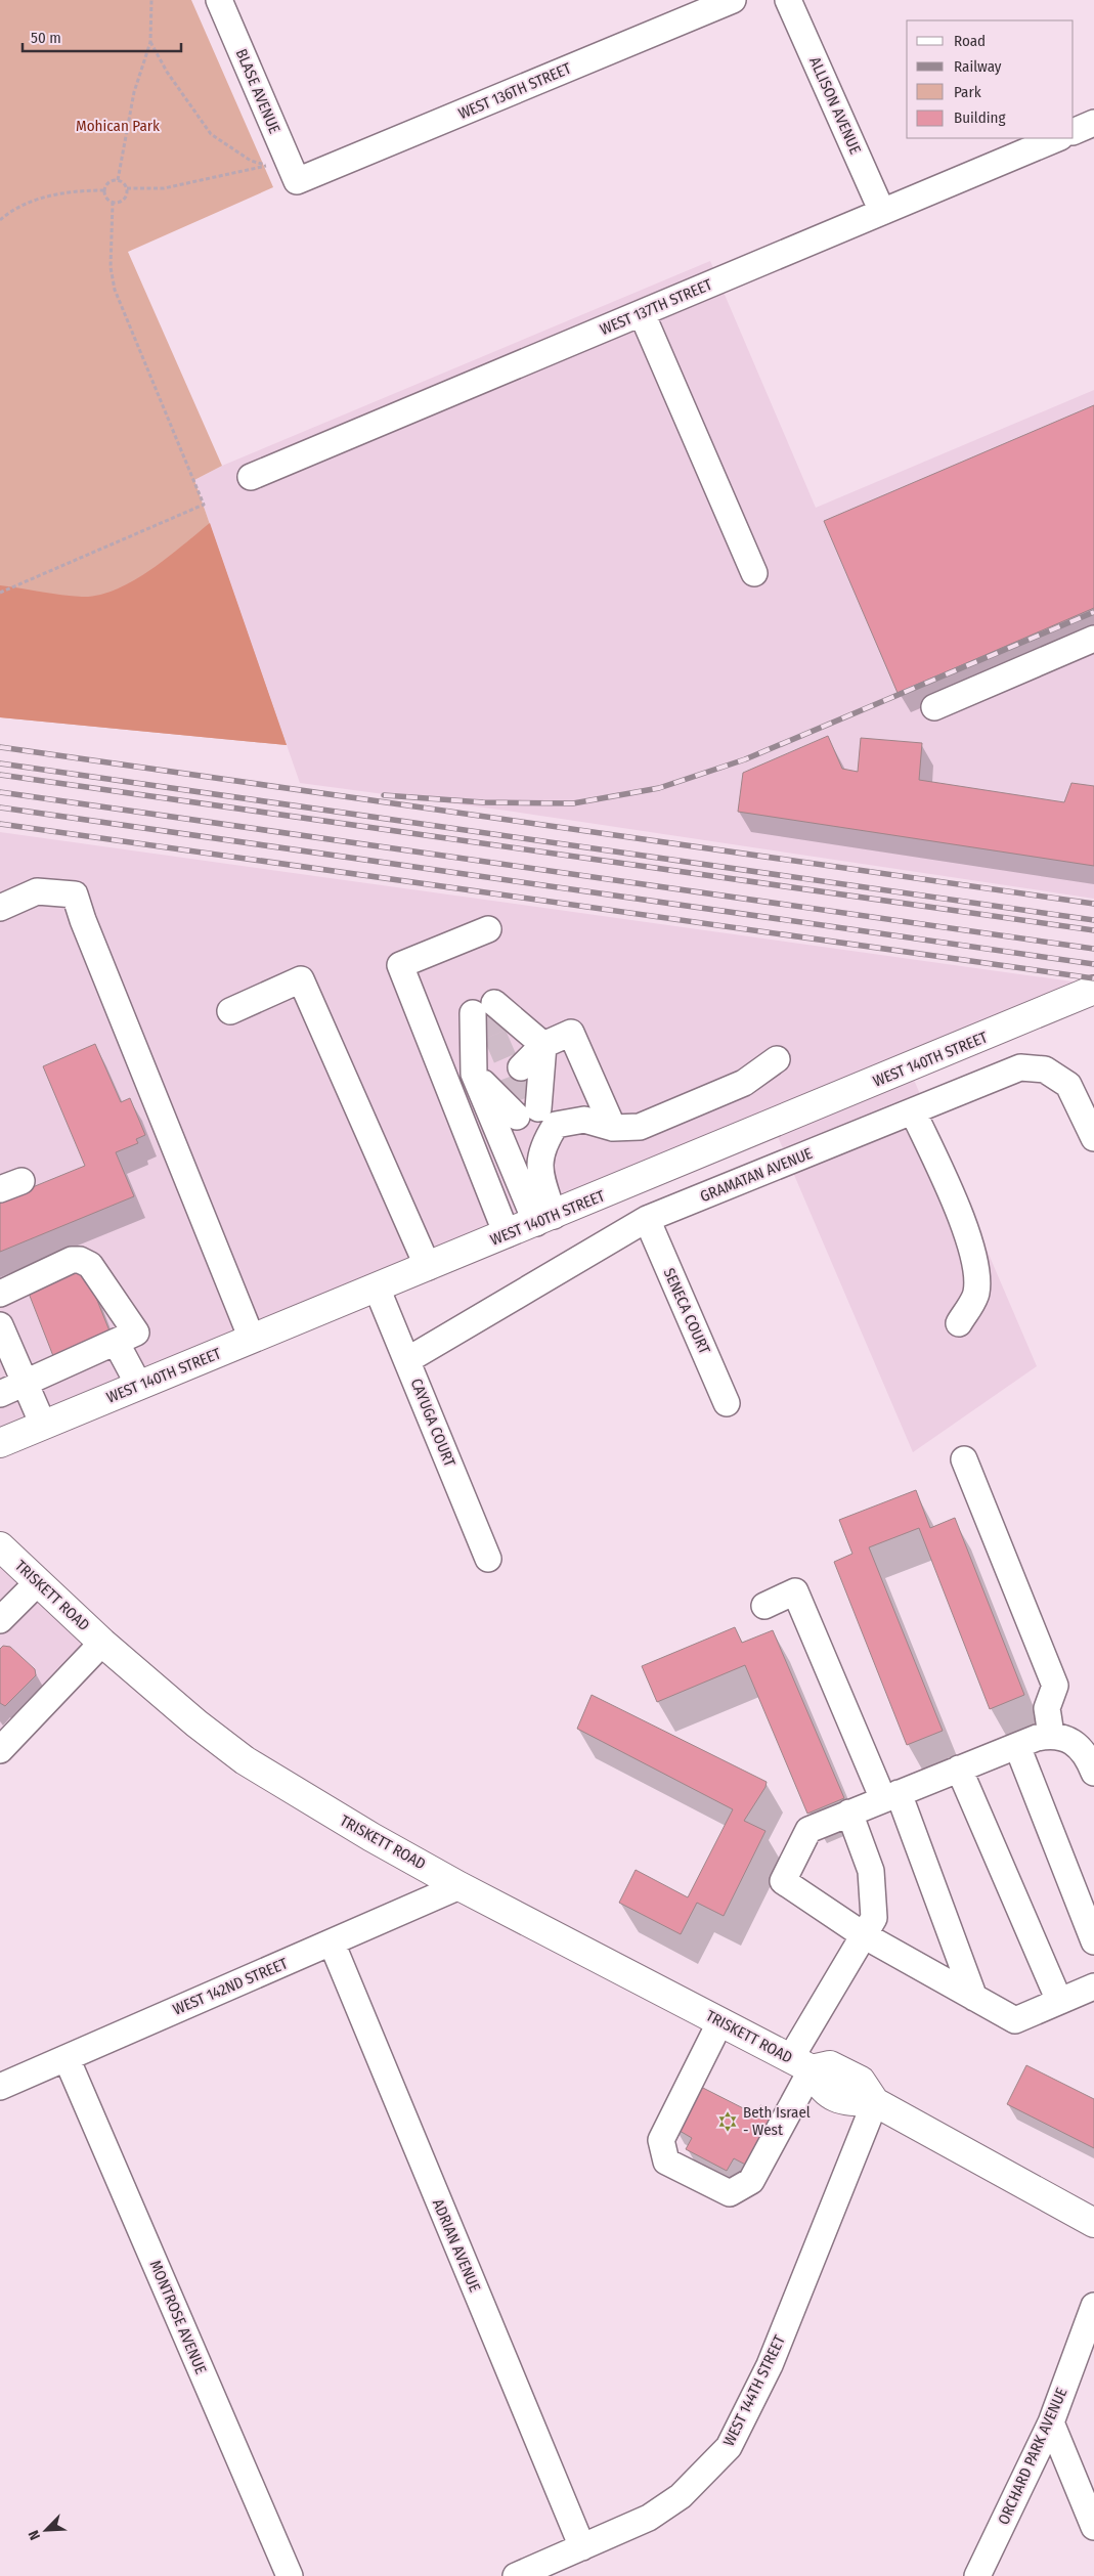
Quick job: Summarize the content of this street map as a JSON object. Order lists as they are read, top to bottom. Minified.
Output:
{"streets":{"main road":["WEST 140TH STREET","TRISKETT ROAD"],"street":["BLASE AVENUE","WEST 136TH STREET","ALLISON AVENUE","WEST 137TH STREET","GRAMATAN AVENUE","SENECA COURT","CAYUGA COURT","WEST 142ND STREET","ADRIAN AVENUE","MONTROSE AVENUE","WEST 144TH STREET","ORCHARD PARK AVENUE"]},"crossings":[["BLASE AVENUE","WEST 136TH STREET"],["ALLISON AVENUE","WEST 137TH STREET"],["WEST 140TH STREET","CAYUGA COURT"],["GRAMATAN AVENUE","SENECA COURT"],["GRAMATAN AVENUE","CAYUGA COURT"],["TRISKETT ROAD","WEST 142ND STREET"],["TRISKETT ROAD","WEST 144TH STREET"],["WEST 142ND STREET","ADRIAN AVENUE"],["WEST 142ND STREET","MONTROSE AVENUE"],["ADRIAN AVENUE","WEST 144TH STREET"]],"parks":["Mohican Park"],"places":{"synagogue":["Beth Israel - West"]},"legend":["Road","Railway","Park","Building"],"scale_bar":"50 m","north":"bottom left"}
